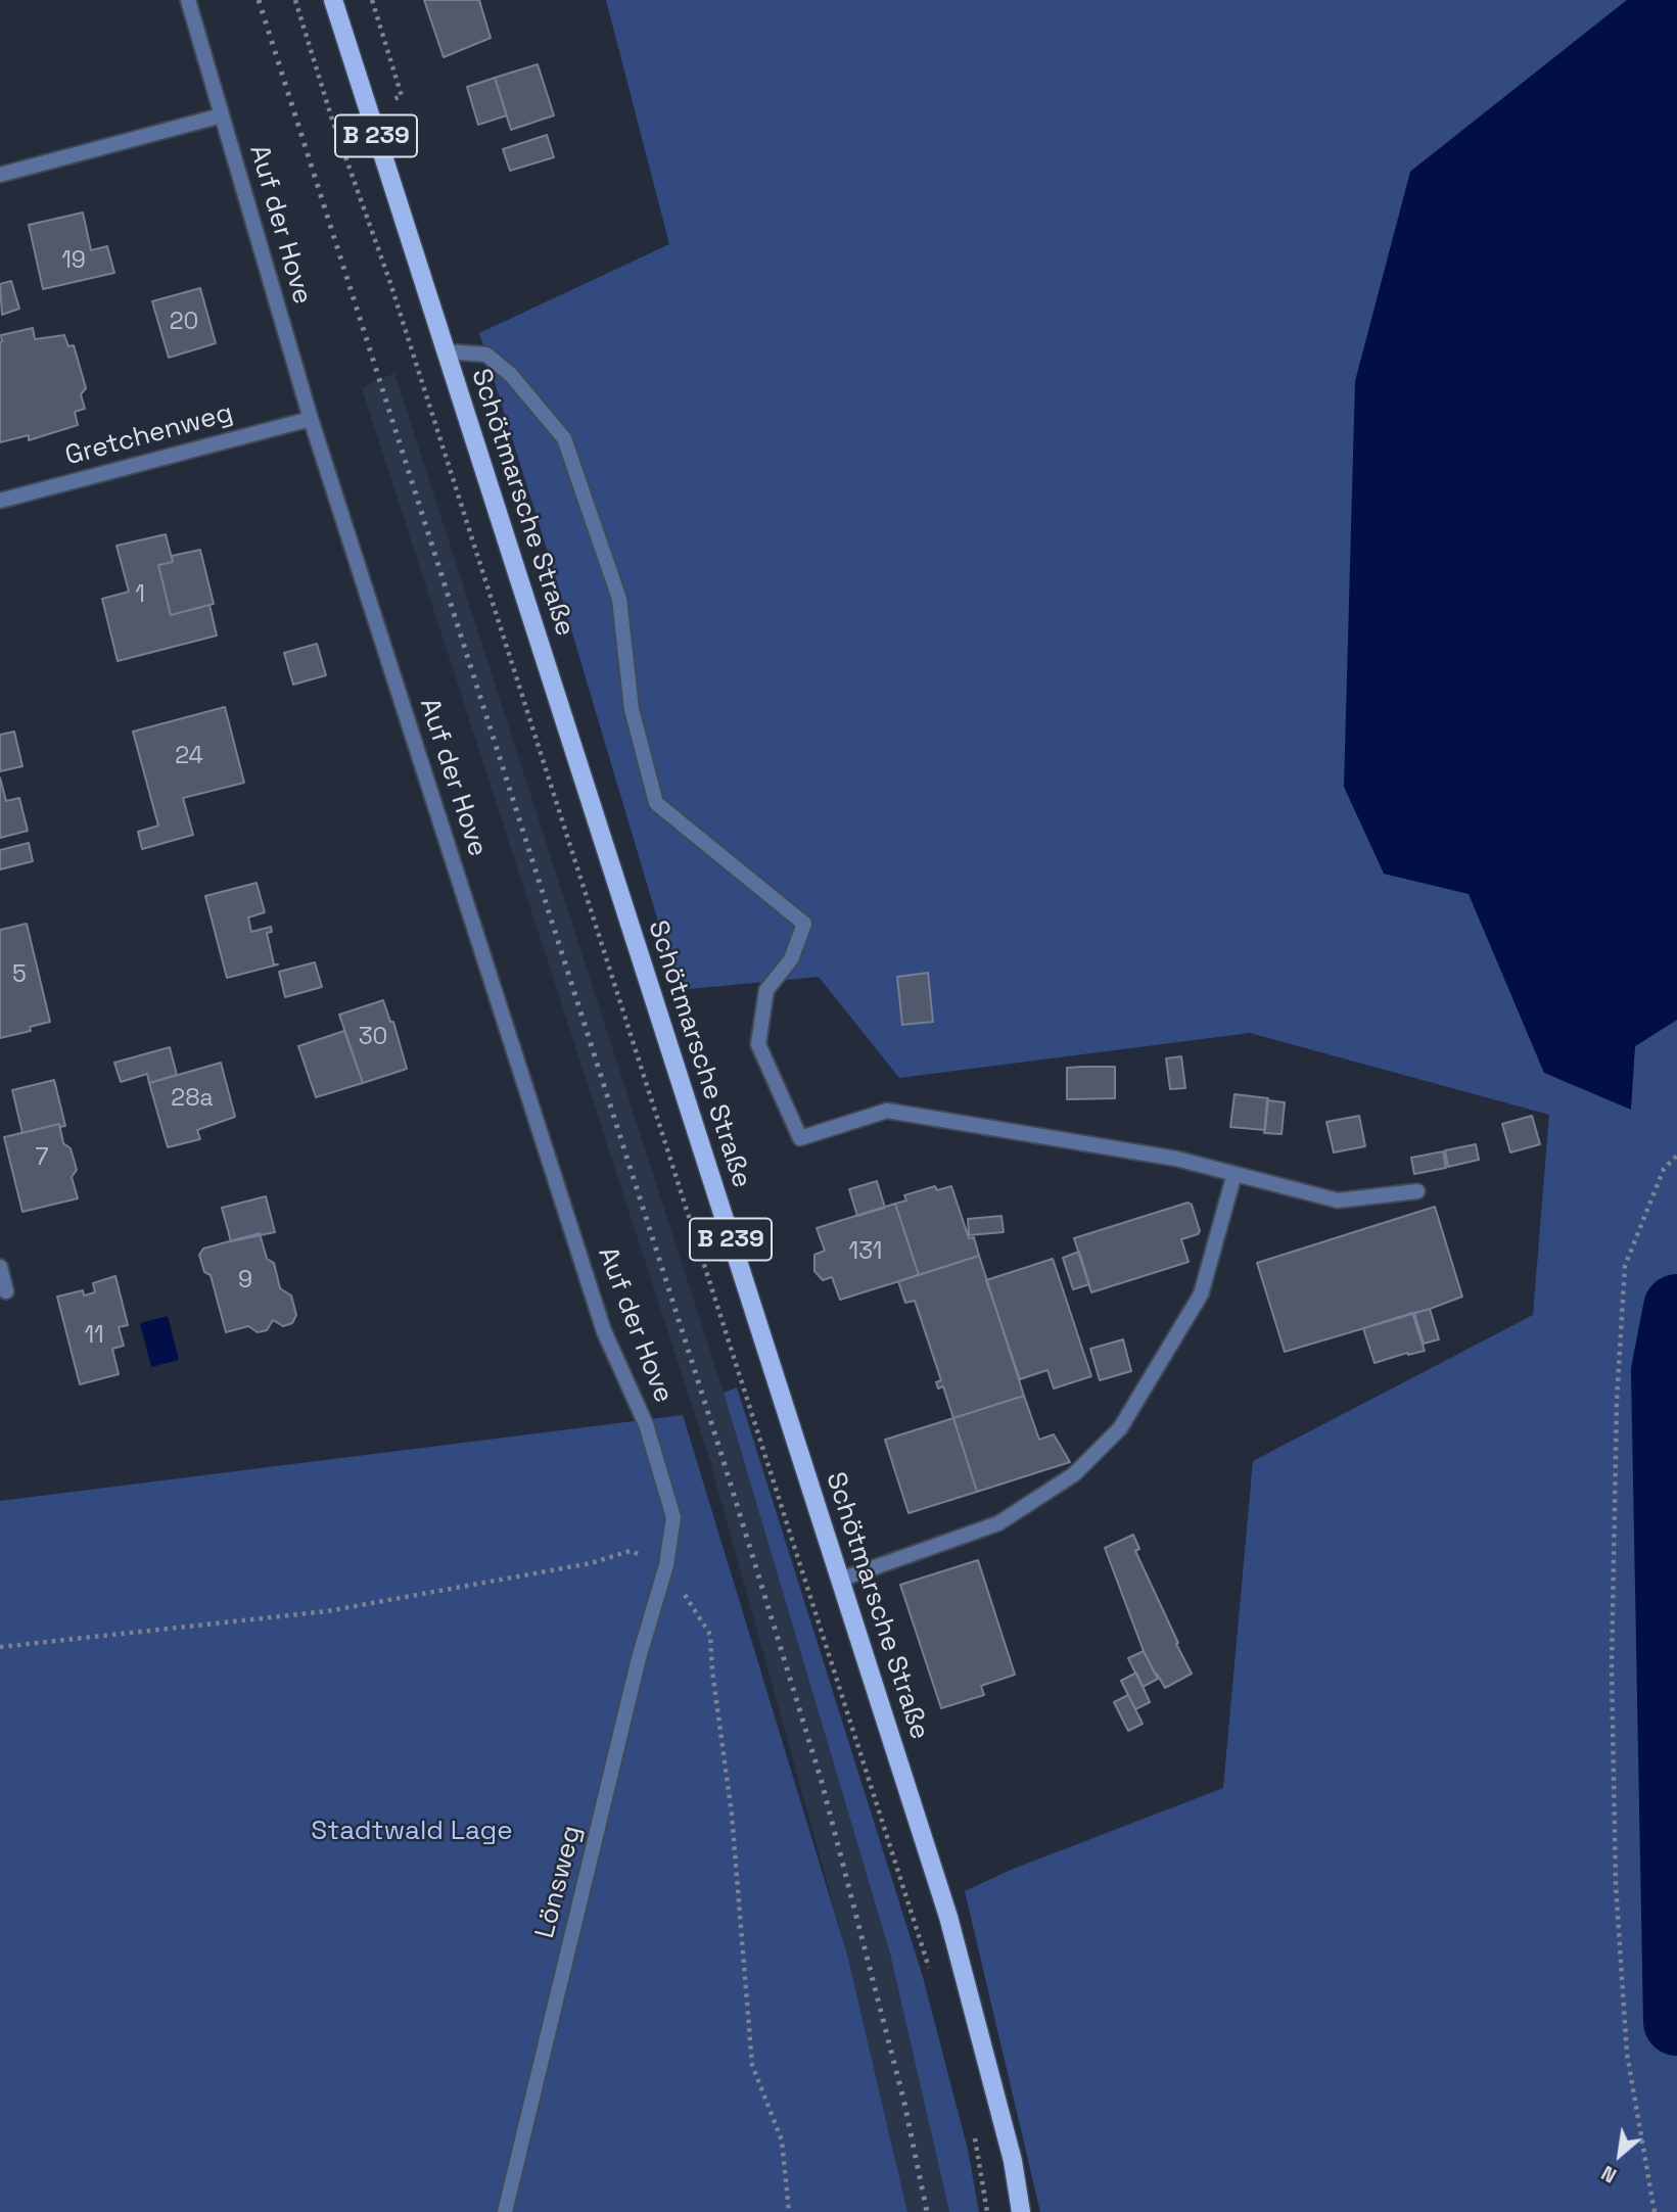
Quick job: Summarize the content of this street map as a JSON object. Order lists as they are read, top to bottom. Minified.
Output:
{"streets":{"main road":["B 239","Schötmarsche Straße"],"street":["Auf der Hove","Gretchenweg","Lönsweg"]},"crossings":[["Auf der Hove","Gretchenweg"],["Auf der Hove","Lönsweg"]],"parks":["Stadtwald Lage"],"house_numbers":["19","20","1","24","5","30","28a","7","131","9","11"],"north":"bottom left"}
